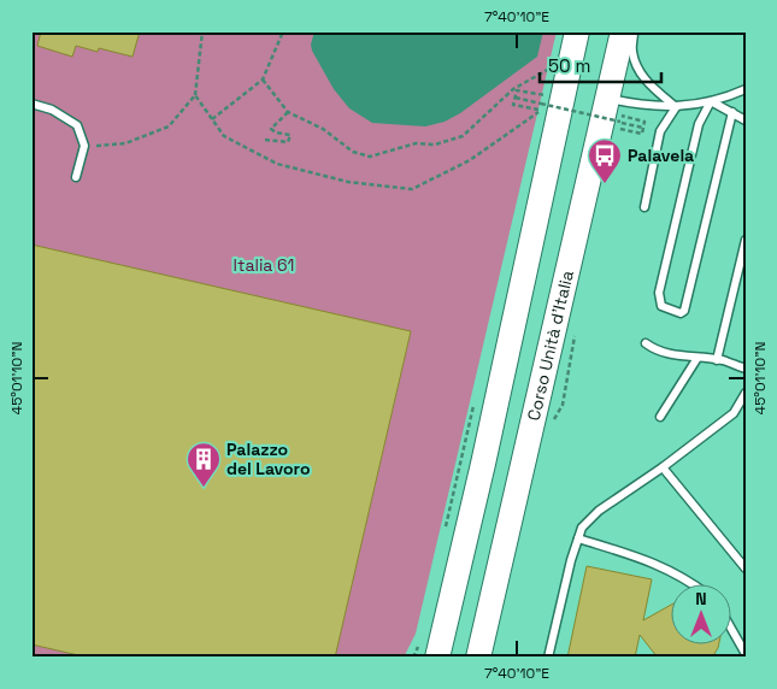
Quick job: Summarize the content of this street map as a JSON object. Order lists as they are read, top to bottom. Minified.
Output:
{"streets":{"main road":["Corso Unità d'Italia"]},"parks":["Italia 61"],"places":{"bus stop":["Palavela"],"building":["Palazzo del Lavoro"]},"scale_bar":"50 m","north":"top","coordinates":["7°40'10\"E","45°01'10\"N"]}
